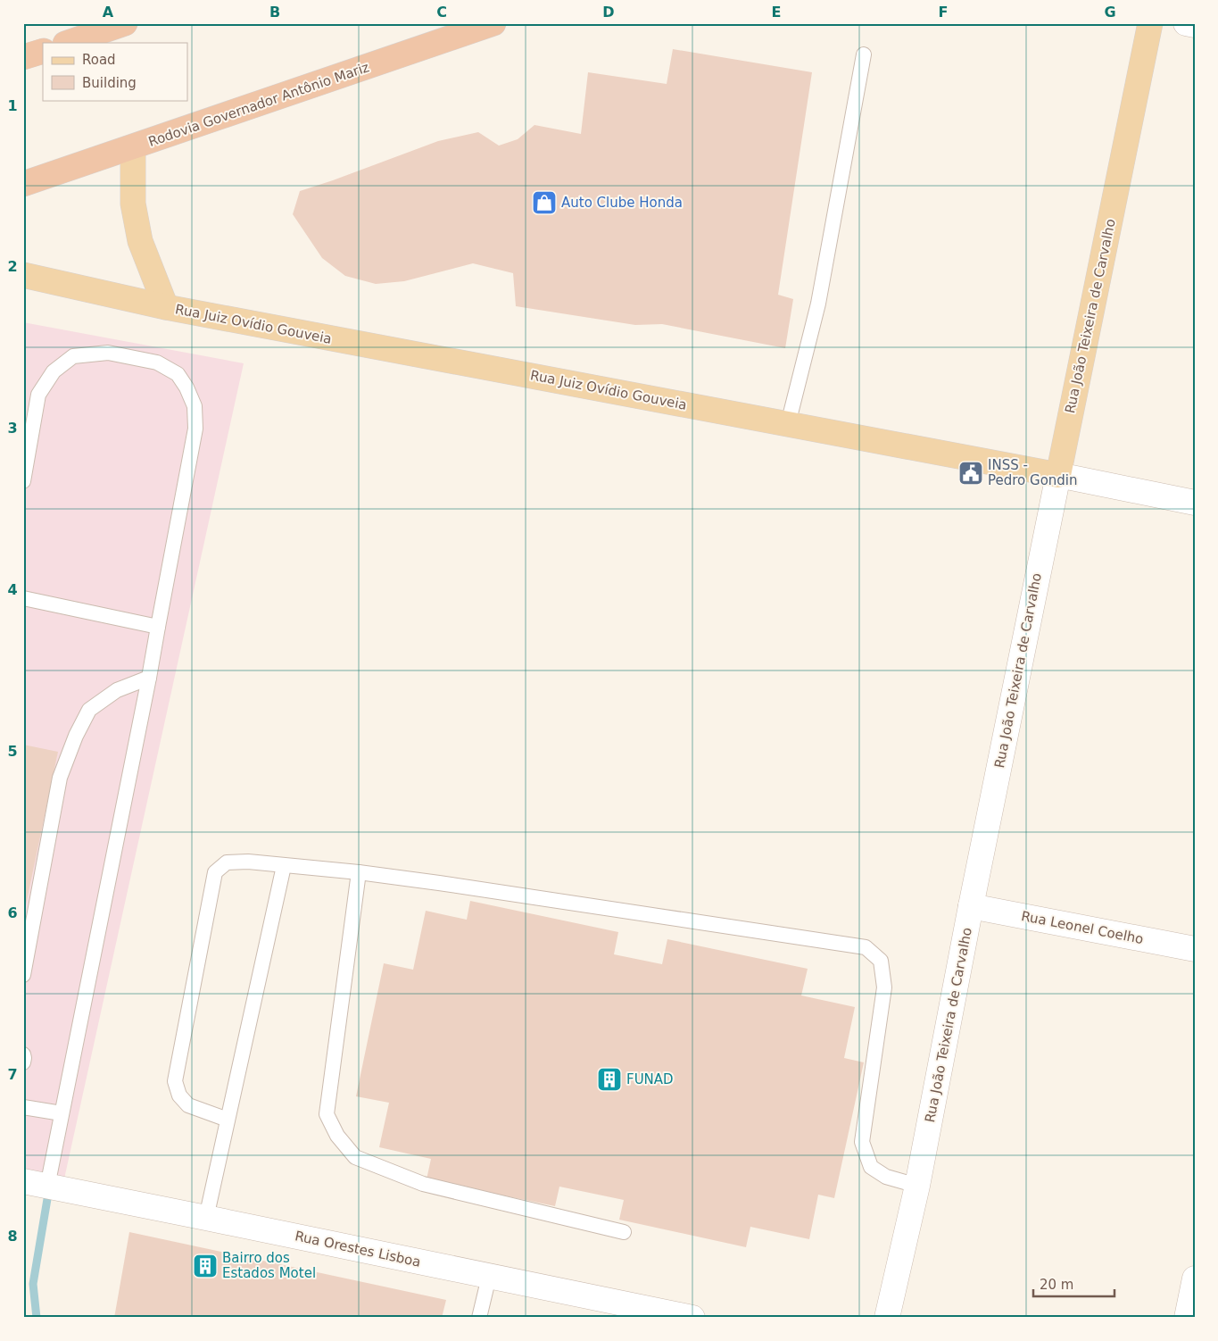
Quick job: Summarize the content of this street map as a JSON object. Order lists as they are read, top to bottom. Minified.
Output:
{"streets":{"highway":["Rodovia Governador Antônio Mariz"],"main road":["Rua João Teixeira de Carvalho","Rua Juiz Ovídio Gouveia"],"street":["Rua Leonel Coelho","Rua Orestes Lisboa"]},"crossings":[["Rua João Teixeira de Carvalho","Rua Juiz Ovídio Gouveia"],["Rua João Teixeira de Carvalho","Rua Leonel Coelho"]],"places":{"shop":["Auto Clube Honda"],"public building":["INSS - Pedro Gondin"],"building":["FUNAD","Bairro dos Estados Motel"]},"legend":["Road","Building"],"scale_bar":"20 m","grid":{"columns":["A","B","C","D","E","F","G"],"rows":["1","2","3","4","5","6","7","8"]}}
